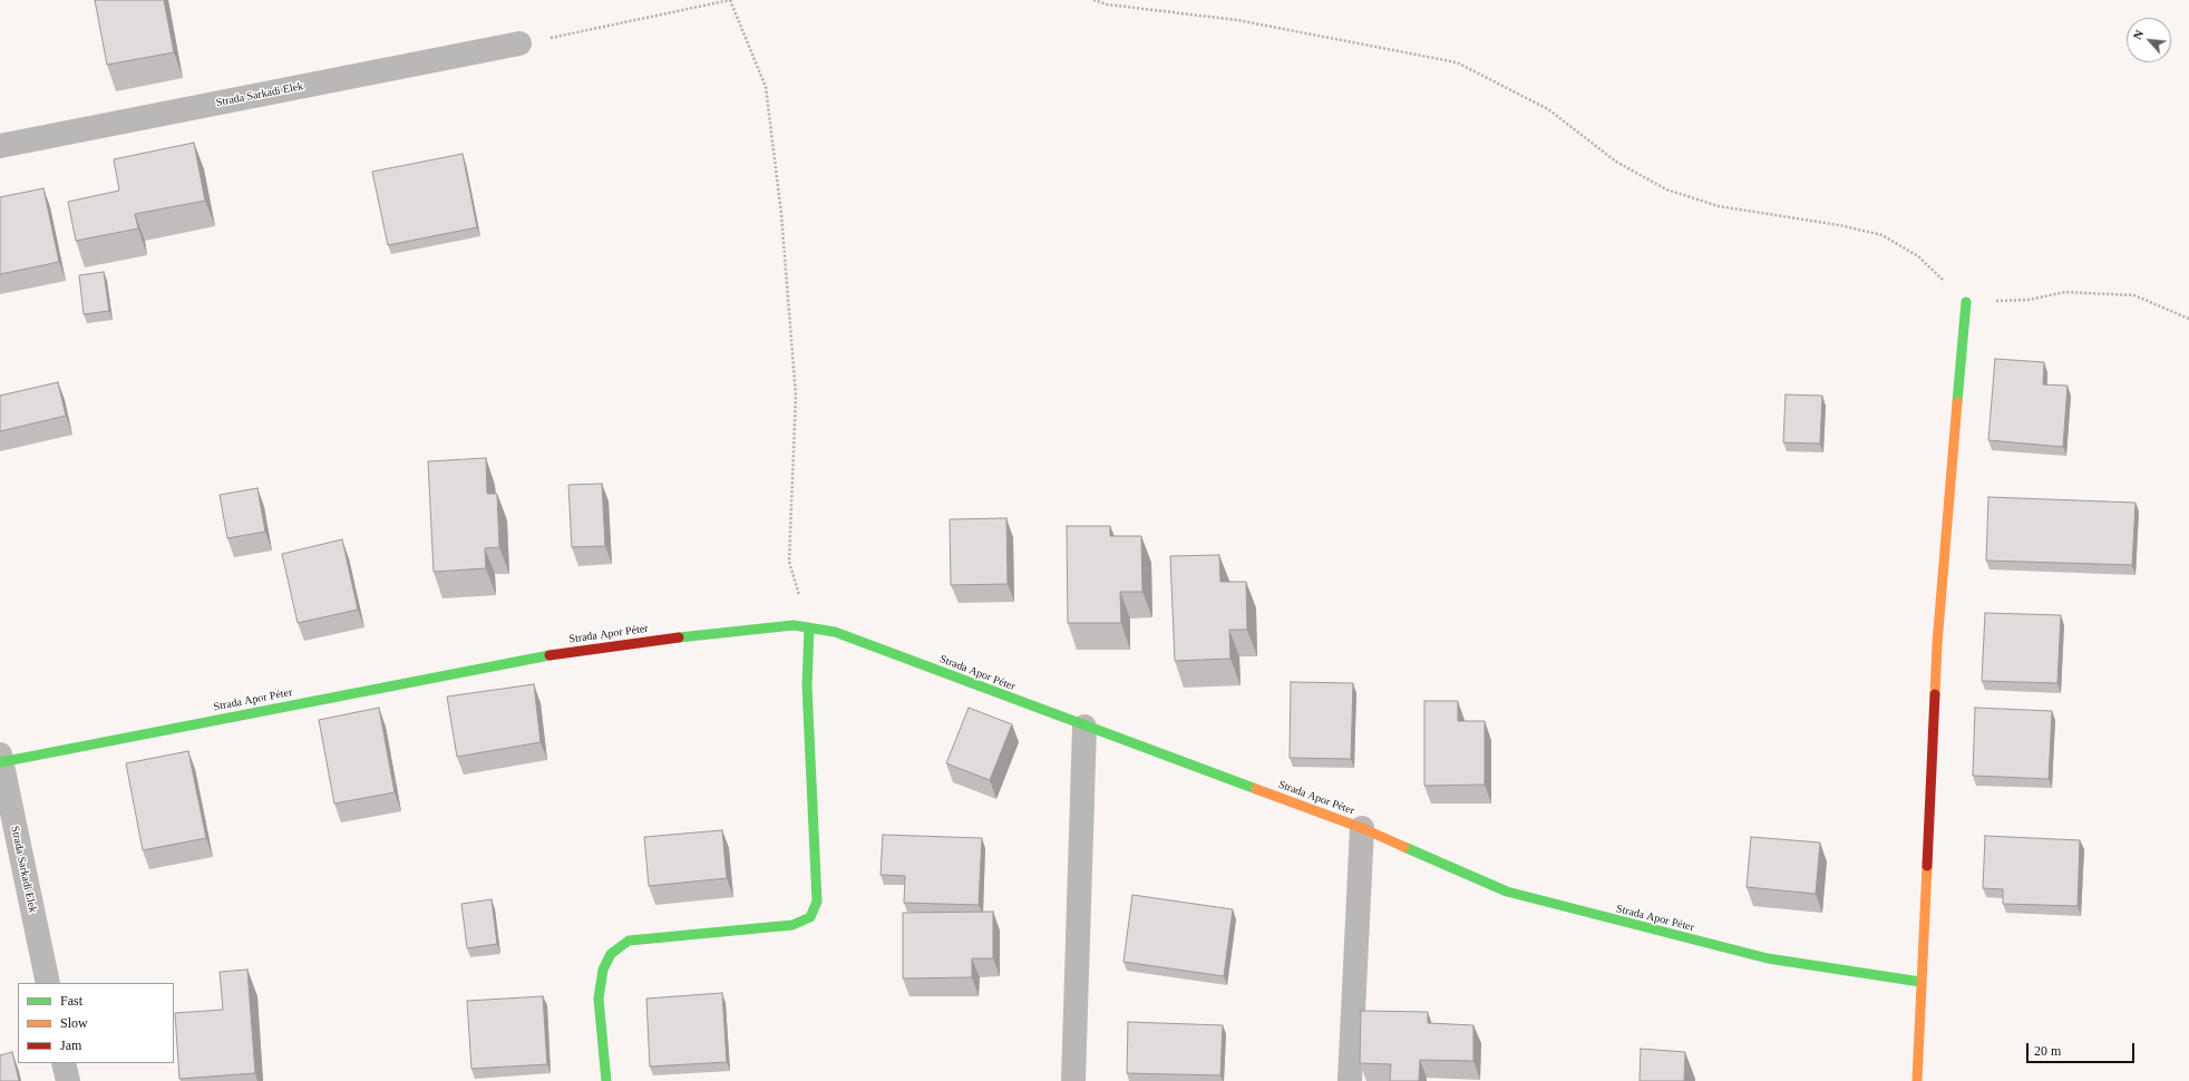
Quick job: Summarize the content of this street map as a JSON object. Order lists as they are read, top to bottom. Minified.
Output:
{"streets":{"street":["Strada Sarkadi Elek","Strada Apor Péter"]},"crossings":[["Strada Sarkadi Elek","Strada Apor Péter"]],"legend":["Fast","Slow","Jam"],"scale_bar":"20 m","north":"top left"}
